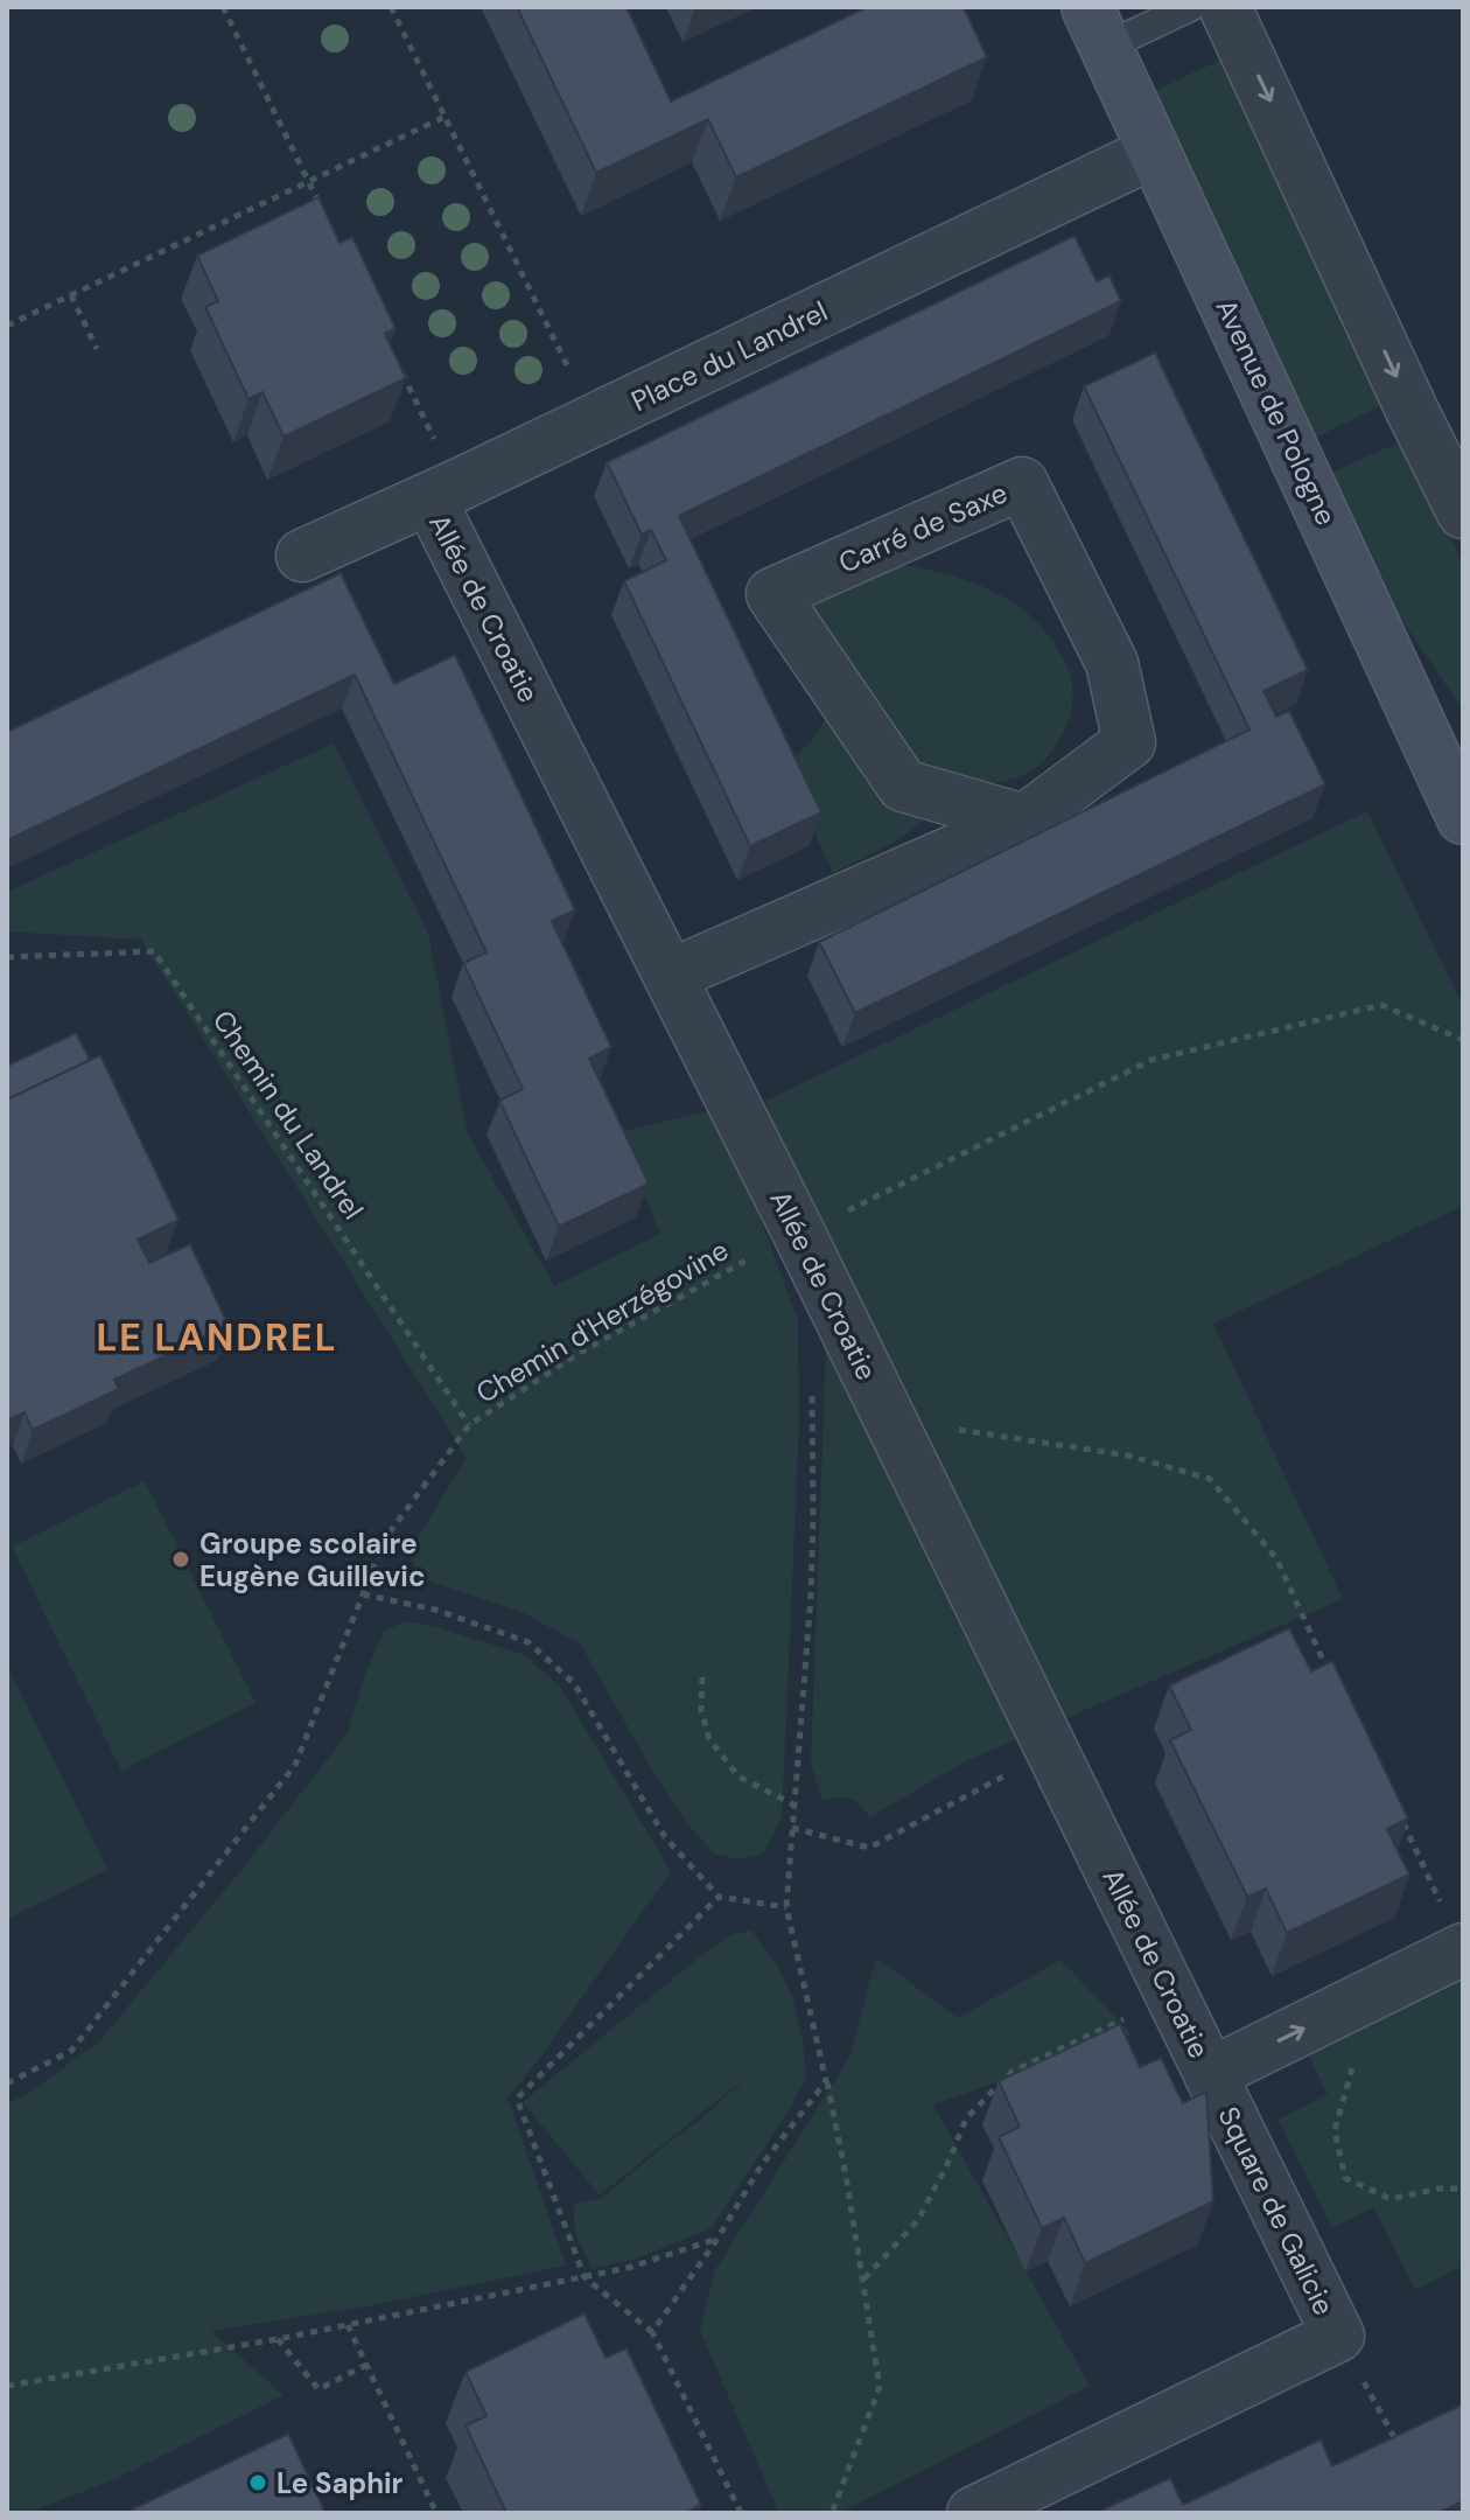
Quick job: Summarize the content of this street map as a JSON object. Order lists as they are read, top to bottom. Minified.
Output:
{"streets":{"street":["Place du Landrel","Avenue de Pologne","Carré de Saxe","Allée de Croatie","Square de Galicie"],"path":["Chemin du Landrel","Chemin d'Herzégovine"]},"crossings":[["Place du Landrel","Avenue de Pologne"],["Place du Landrel","Allée de Croatie"],["Carré de Saxe","Allée de Croatie"],["Allée de Croatie","Chemin d'Herzégovine"],["Allée de Croatie","Square de Galicie"],["Chemin du Landrel","Chemin d'Herzégovine"]],"districts":["LE LANDREL"],"places":["Groupe scolaire Eugène Guillevic","Le Saphir"]}
